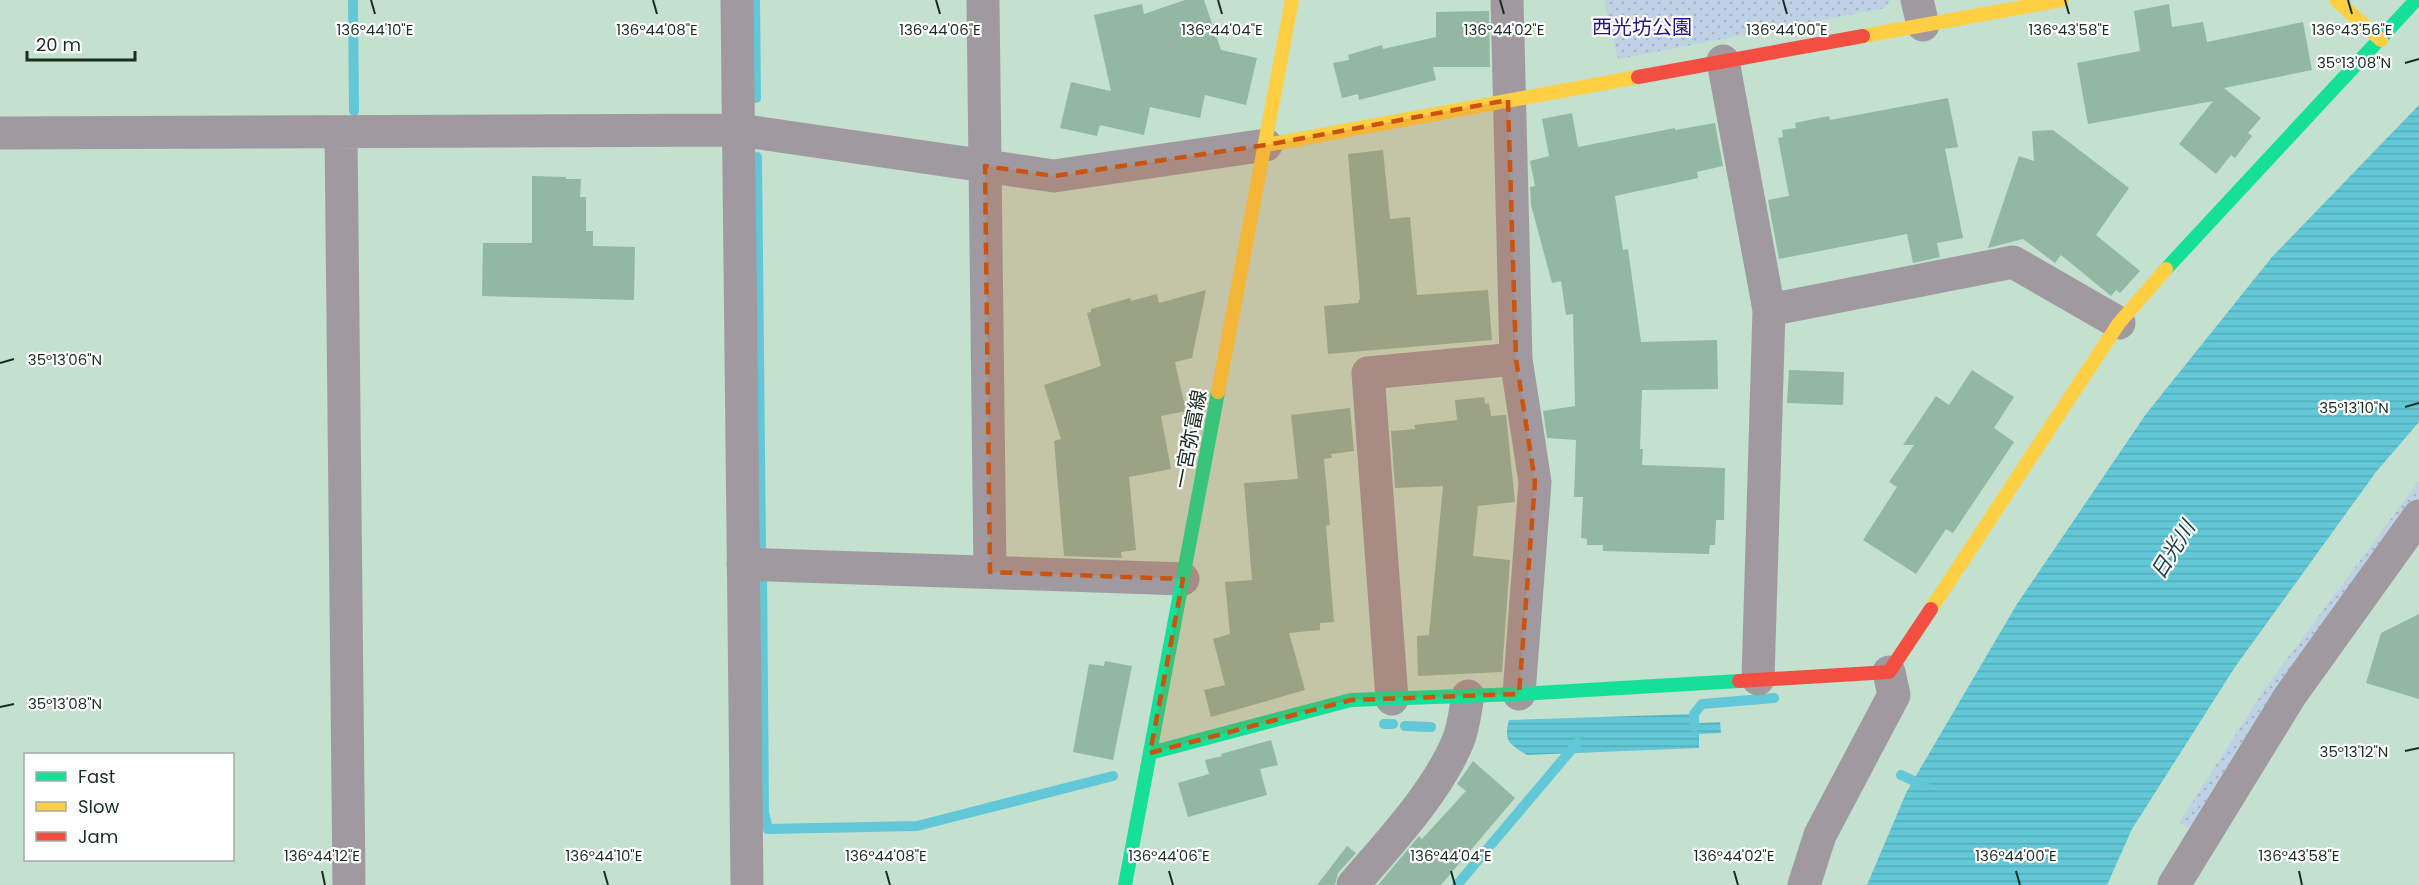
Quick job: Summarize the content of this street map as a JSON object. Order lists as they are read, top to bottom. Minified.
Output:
{"streets":{"street":["一宮弥富線"]},"water":["日光川"],"parks":["西光坊公園"],"legend":["Fast","Slow","Jam"],"scale_bar":"20 m","coordinates":["136°44'10\"E","136°44'08\"E","136°44'06\"E","136°44'04\"E","136°44'02\"E","136°44'00\"E","136°43'58\"E","136°43'56\"E","35°13'08\"N","35°13'06\"N","35°13'10\"N","35°13'12\"N","136°44'12\"E"]}
